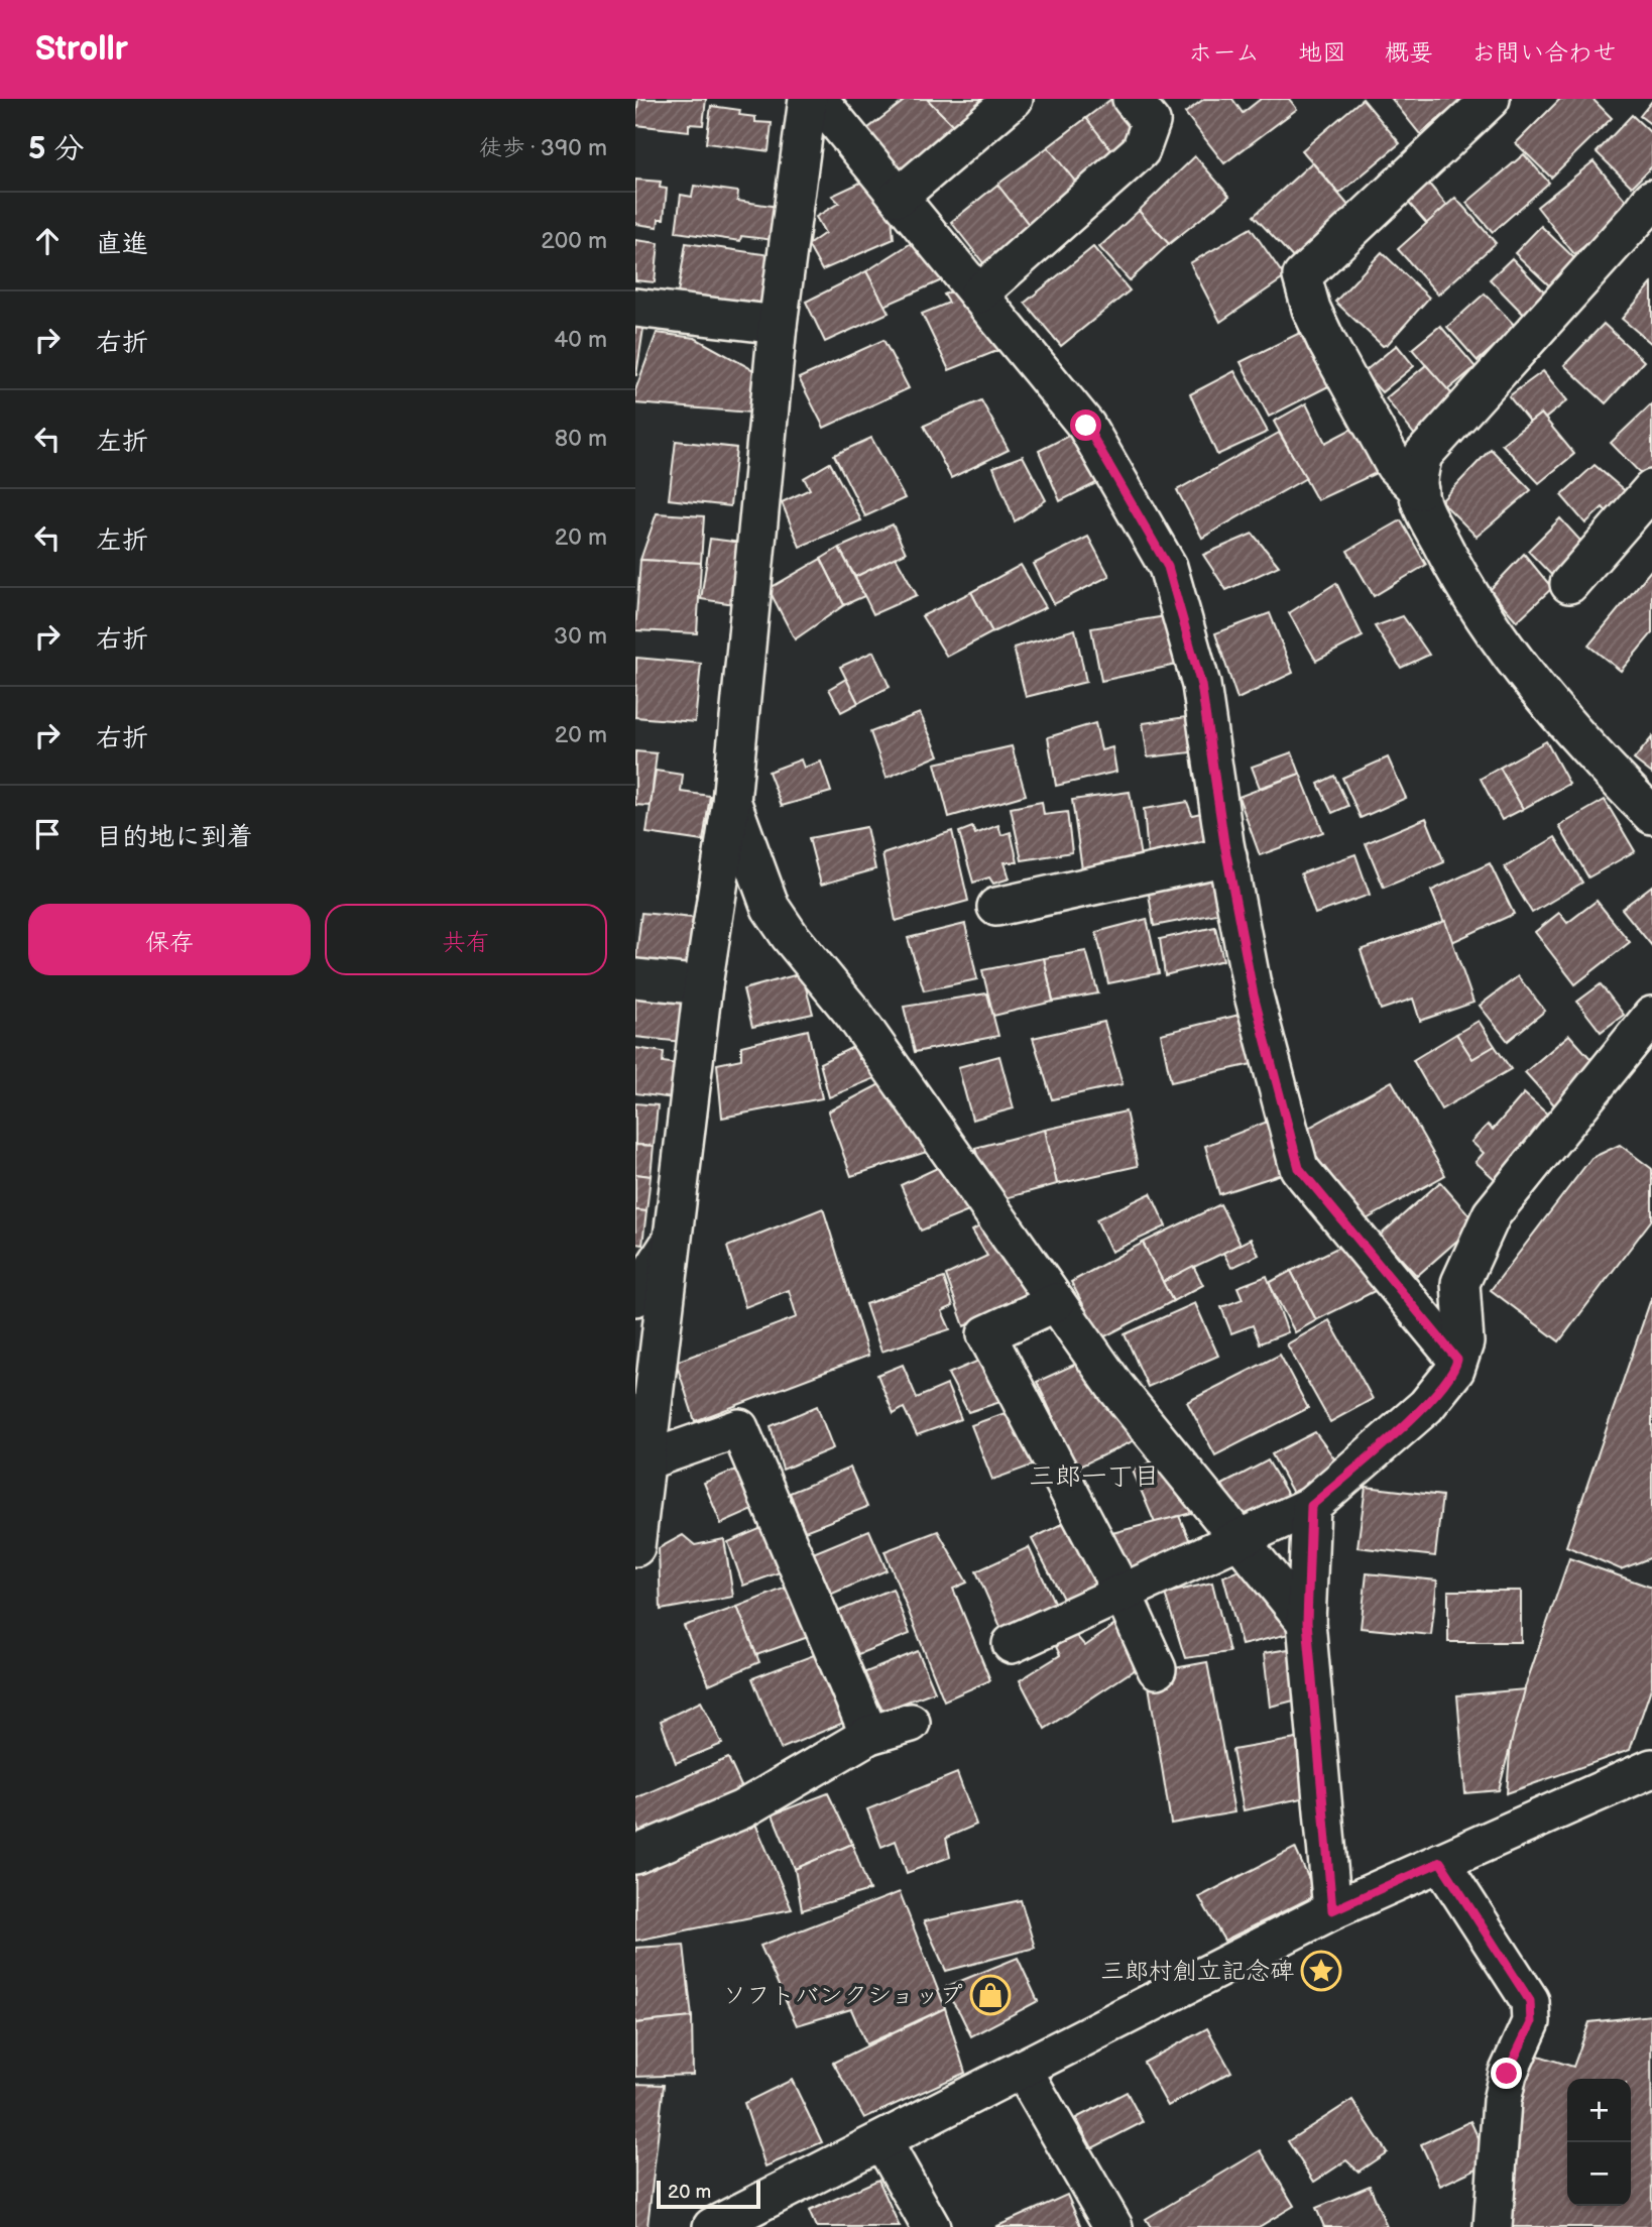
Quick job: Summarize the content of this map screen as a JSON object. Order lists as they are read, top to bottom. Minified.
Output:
{"districts":["三郎一丁目"],"places":{"place":["三郎村創立記念碑"],"shop":["ソフトバンクショップ"]},"scale_bar":"20 m","page":{"header":"Strollr","nav":["ホーム","地図","概要","お問い合わせ"],"heading":["5 分","徒歩 · 390 m"],"list":[["直進","200 m"],["右折","40 m"],["左折","80 m"],["左折","20 m"],["右折","30 m"],["右折","20 m"],"目的地に到着"],"buttons":["保存","共有"],"map_buttons":["+","−"],"scale":"20 m"}}
